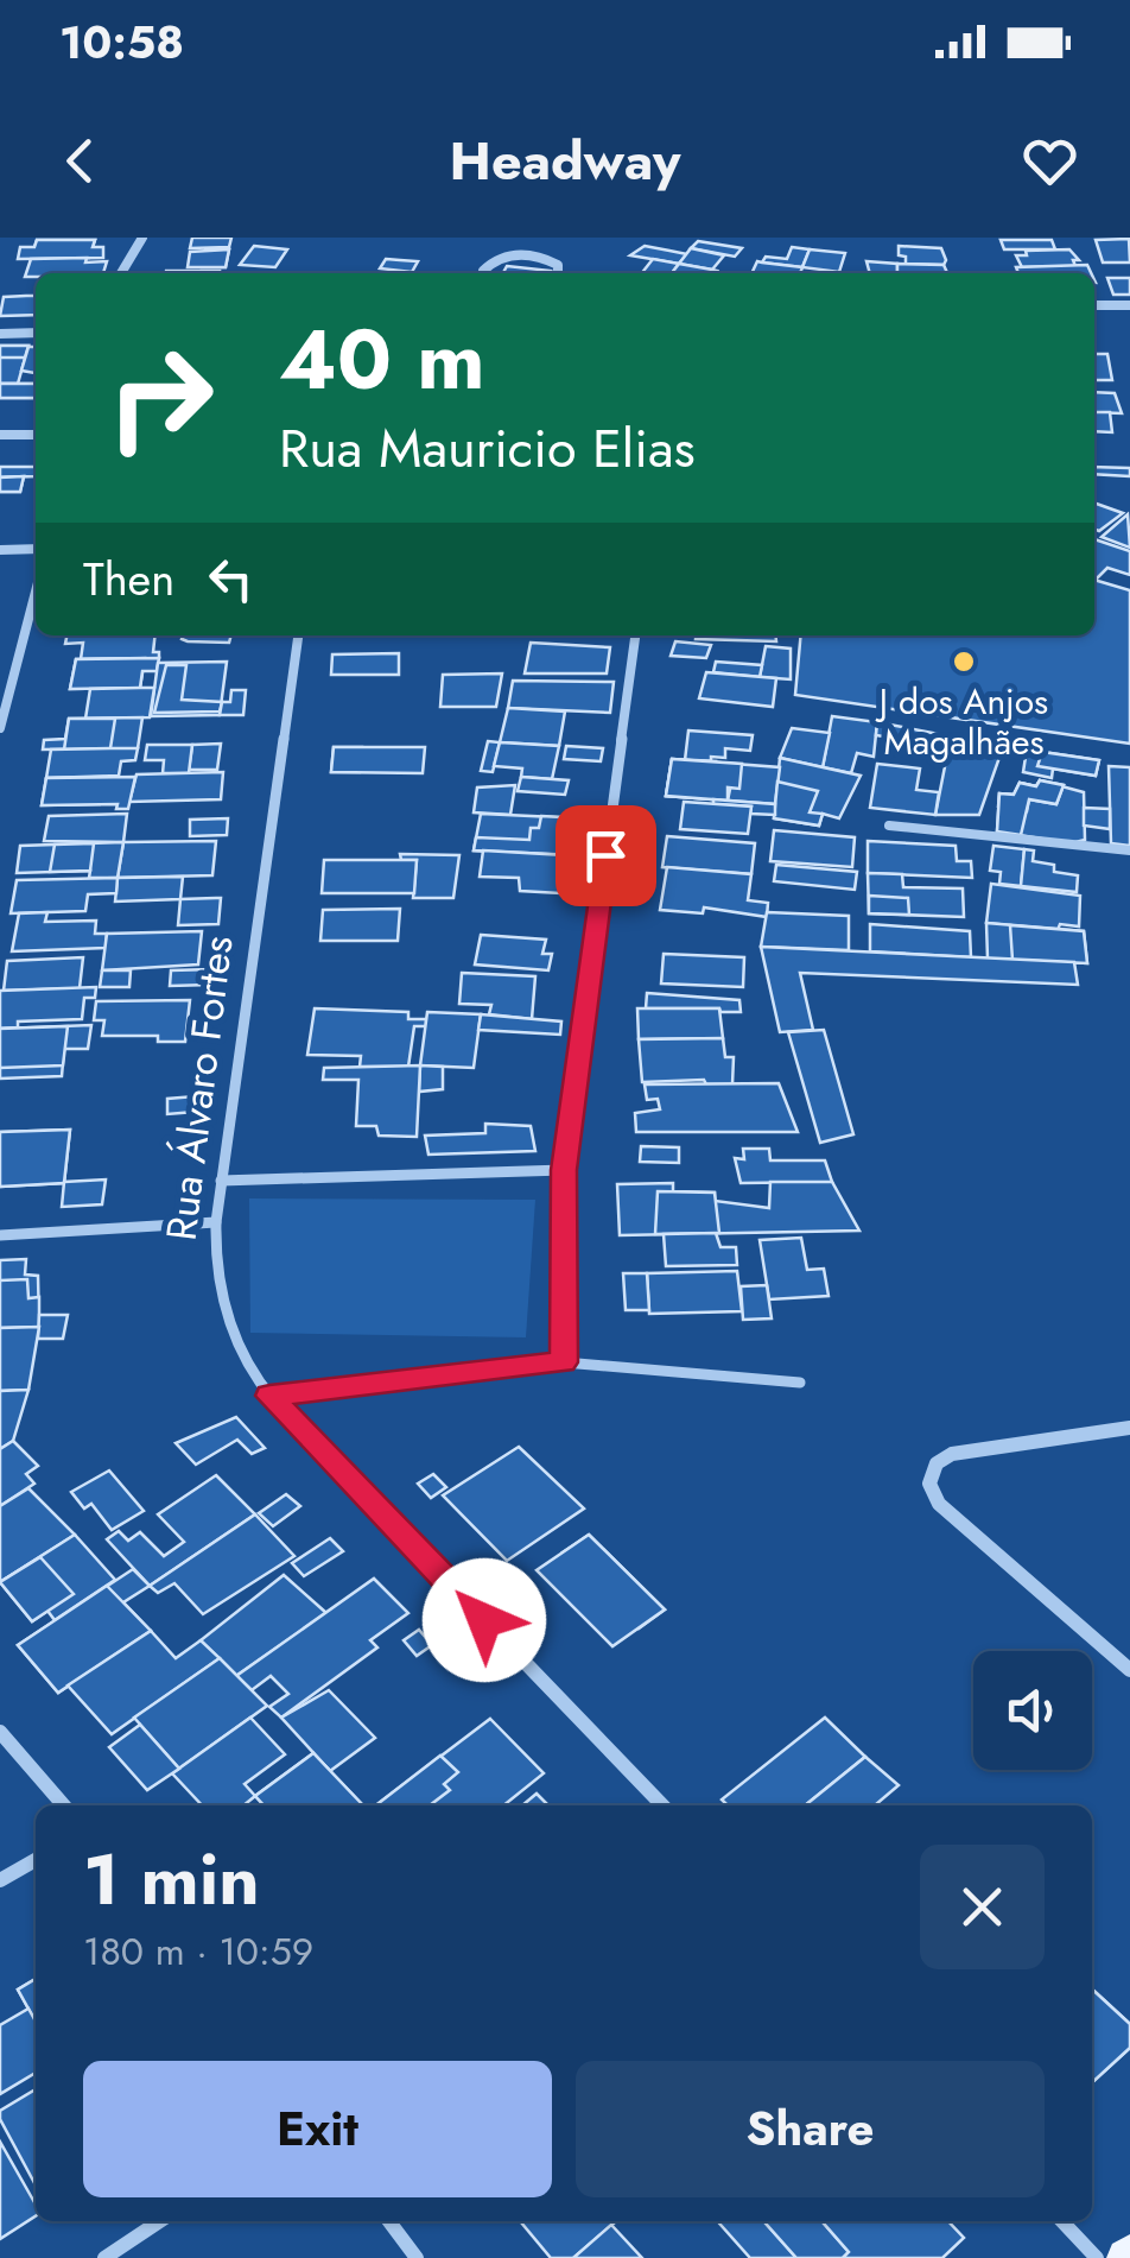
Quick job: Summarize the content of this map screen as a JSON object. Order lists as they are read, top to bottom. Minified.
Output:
{"streets":{"street":["Rua Álvaro Fortes"]},"places":["J dos Anjos Magalhães"],"page":{"status":"10:58","header":"Headway","turn":["40 m","Rua Mauricio Elias"],"then":"Then","heading":["1 min","180 m · 10:59"],"buttons":["Exit","Share"]}}
